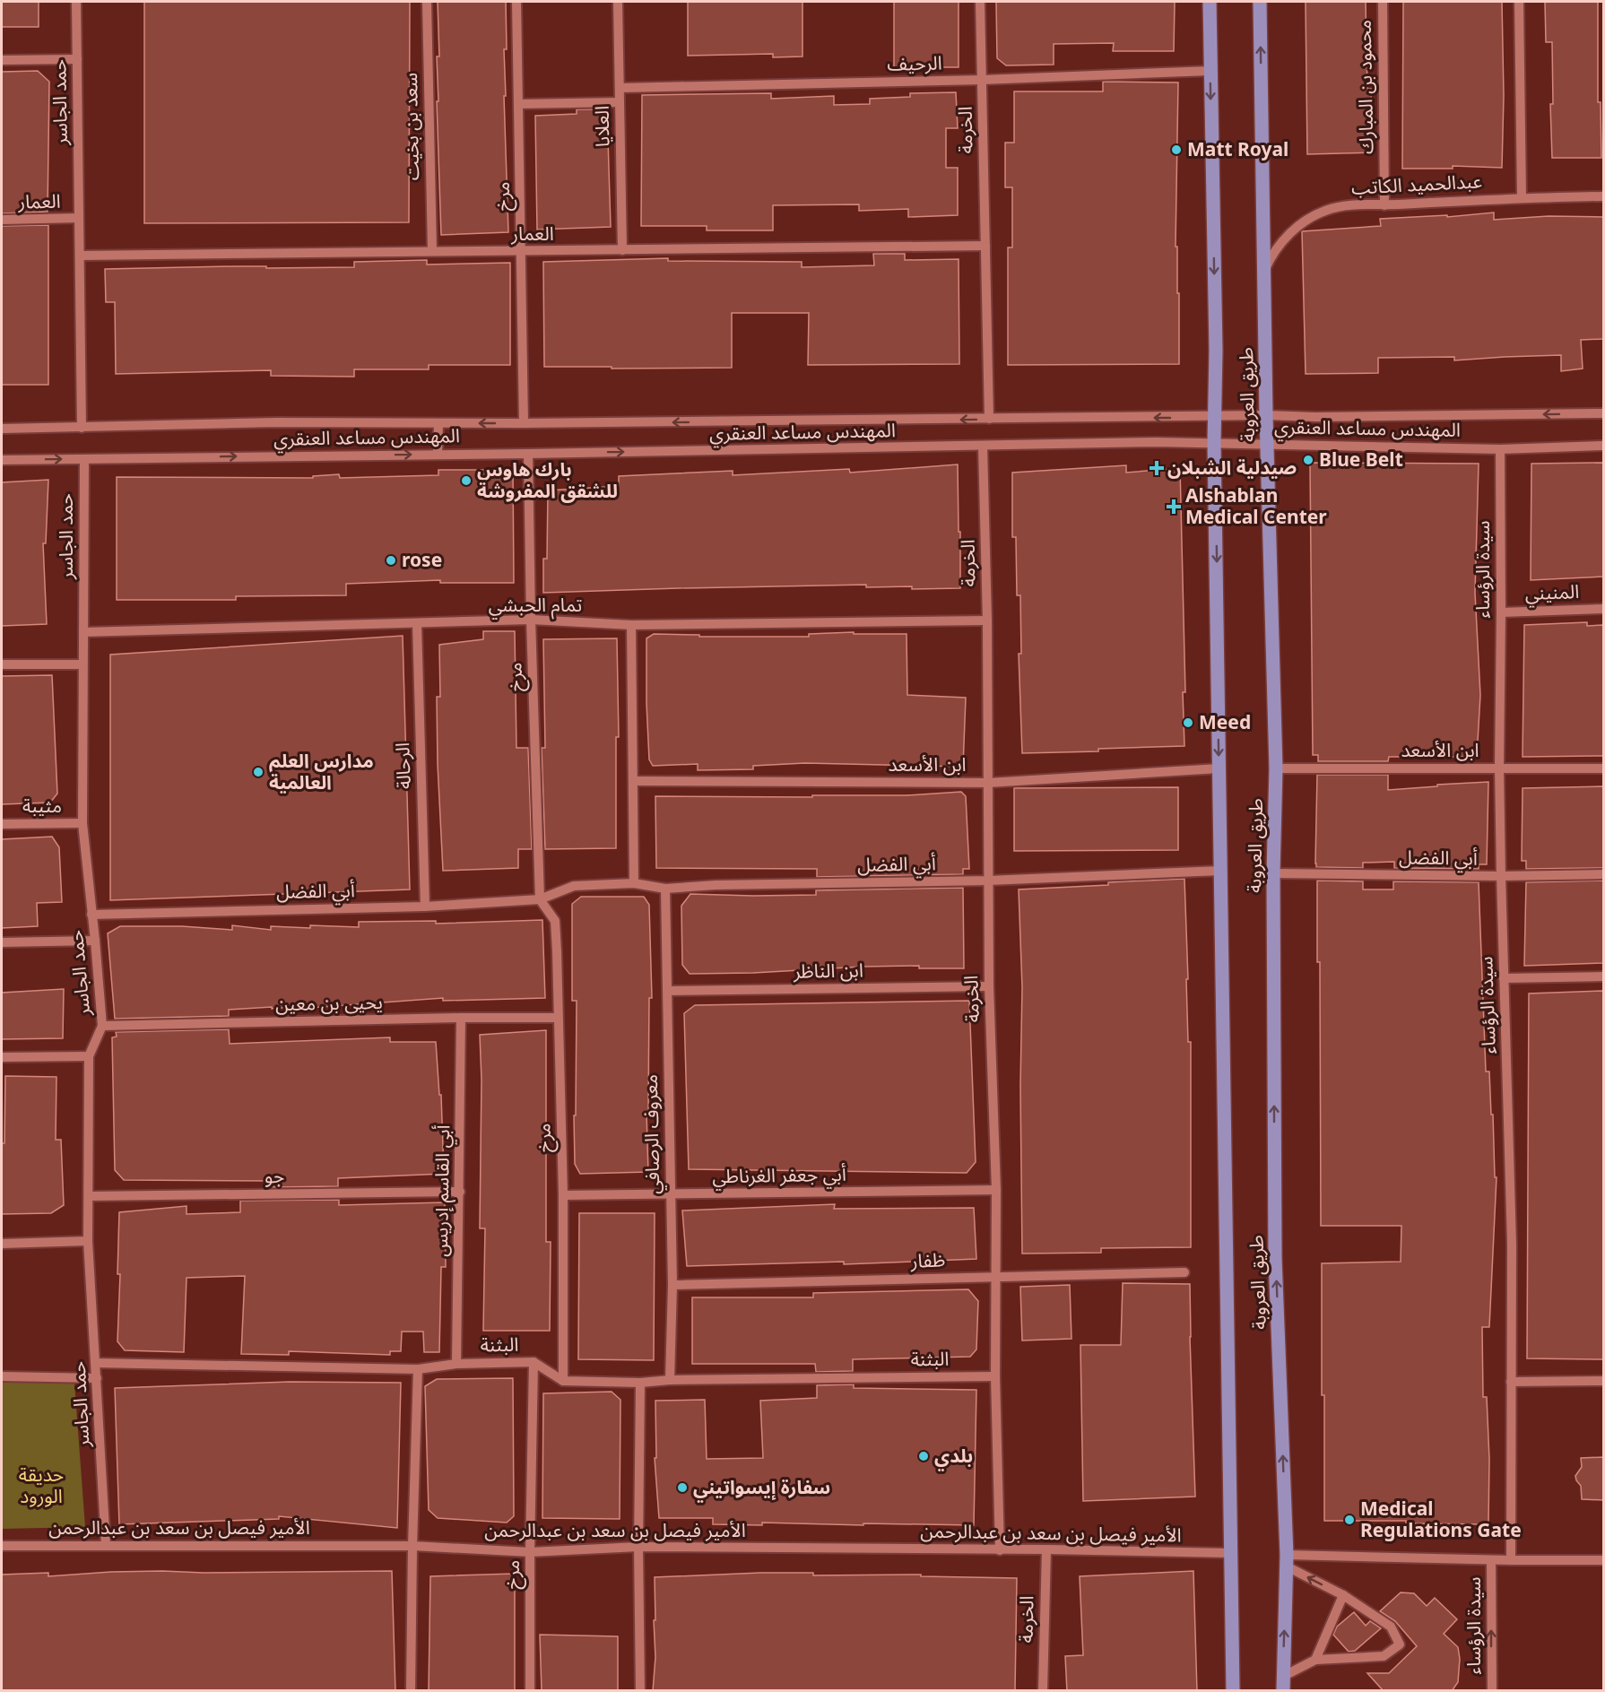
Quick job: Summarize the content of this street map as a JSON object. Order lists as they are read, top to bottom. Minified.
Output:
{"streets":{"main road":["طريق العروبة"],"street":["الرحيف","محمود بن المبارك","حمد الجاسر","سعد بن بخيت","العلايا","الخرمة","عبدالحميد الكاتب","مرخ","العمار","المهندس مساعد العنقري","سيدة الرؤساء","المنيني","تمام الحبشي","ابن الأسعد","الرحالة","مثيبة","أبي الفضل","ابن الناظر","يحيى بن معين","معروف الرصافي","أبي جعفر الغرناطي","جو","أبي القاسم إدريس","ظفار","البثنة","الأمير فيصل بن سعد بن عبدالرحمن"]},"crossings":[["الرحيف","العلايا"],["الرحيف","الخرمة"],["الرحيف","طريق العروبة"],["محمود بن المبارك","عبدالحميد الكاتب"],["حمد الجاسر","العمار"],["حمد الجاسر","المهندس مساعد العنقري"],["حمد الجاسر","تمام الحبشي"],["حمد الجاسر","مثيبة"],["حمد الجاسر","أبي الفضل"],["حمد الجاسر","يحيى بن معين"],["حمد الجاسر","جو"],["حمد الجاسر","البثنة"],["حمد الجاسر","الأمير فيصل بن سعد بن عبدالرحمن"],["سعد بن بخيت","العمار"],["العلايا","العمار"],["الخرمة","العمار"],["الخرمة","المهندس مساعد العنقري"],["الخرمة","تمام الحبشي"],["الخرمة","ابن الأسعد"],["الخرمة","أبي الفضل"],["الخرمة","ابن الناظر"],["الخرمة","أبي جعفر الغرناطي"],["الخرمة","ظفار"],["الخرمة","البثنة"],["الخرمة","الأمير فيصل بن سعد بن عبدالرحمن"],["عبدالحميد الكاتب","طريق العروبة"],["مرخ","العمار"],["مرخ","المهندس مساعد العنقري"],["مرخ","تمام الحبشي"],["مرخ","أبي الفضل"],["مرخ","يحيى بن معين"],["مرخ","أبي جعفر الغرناطي"],["مرخ","البثنة"],["مرخ","الأمير فيصل بن سعد بن عبدالرحمن"],["طريق العروبة","المهندس مساعد العنقري"],["طريق العروبة","ابن الأسعد"],["طريق العروبة","أبي الفضل"],["طريق العروبة","الأمير فيصل بن سعد بن عبدالرحمن"],["المهندس مساعد العنقري","سيدة الرؤساء"],["سيدة الرؤساء","المنيني"],["سيدة الرؤساء","ابن الأسعد"],["سيدة الرؤساء","أبي الفضل"],["تمام الحبشي","الرحالة"],["الرحالة","أبي الفضل"],["أبي الفضل","معروف الرصافي"],["ابن الناظر","معروف الرصافي"],["يحيى بن معين","أبي القاسم إدريس"],["معروف الرصافي","أبي جعفر الغرناطي"],["معروف الرصافي","ظفار"],["معروف الرصافي","البثنة"],["جو","أبي القاسم إدريس"],["أبي القاسم إدريس","البثنة"]],"parks":["حديقة الورود"],"places":{"other":["Matt Royal","Blue Belt","بارك هاوس للشقق المفروشة","rose","Meed","مدارس العلم العالمية","بلدي","سفارة إيسواتيني","Medical Regulations Gate"],"health":["صيدلية الشبلان","Alshablan Medical Center"]}}
